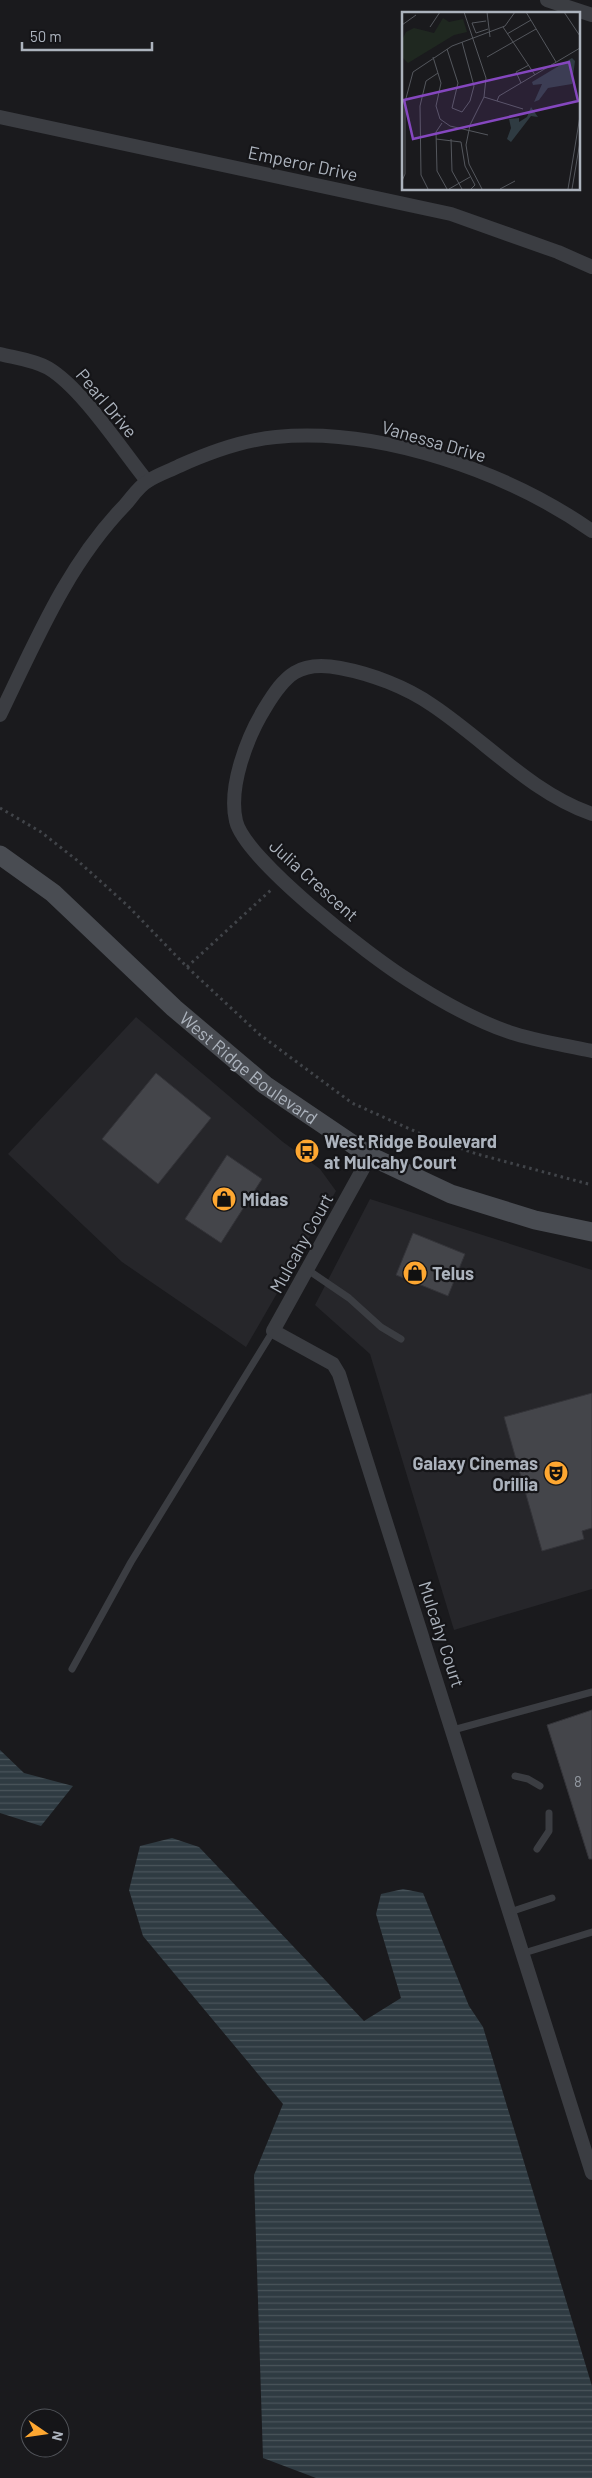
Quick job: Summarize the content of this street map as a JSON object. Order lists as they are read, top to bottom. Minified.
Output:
{"streets":{"street":["Emperor Drive","Pearl Drive","Vanessa Drive","Julia Crescent","West Ridge Boulevard","Mulcahy Court"]},"crossings":[["Pearl Drive","Vanessa Drive"],["West Ridge Boulevard","Mulcahy Court"]],"places":{"bus stop":["West Ridge Boulevard at Mulcahy Court"],"shop":["Midas","Telus"],"theatre":["Galaxy Cinemas Orillia"]},"house_numbers":["8"],"scale_bar":"50 m","north":"right"}
